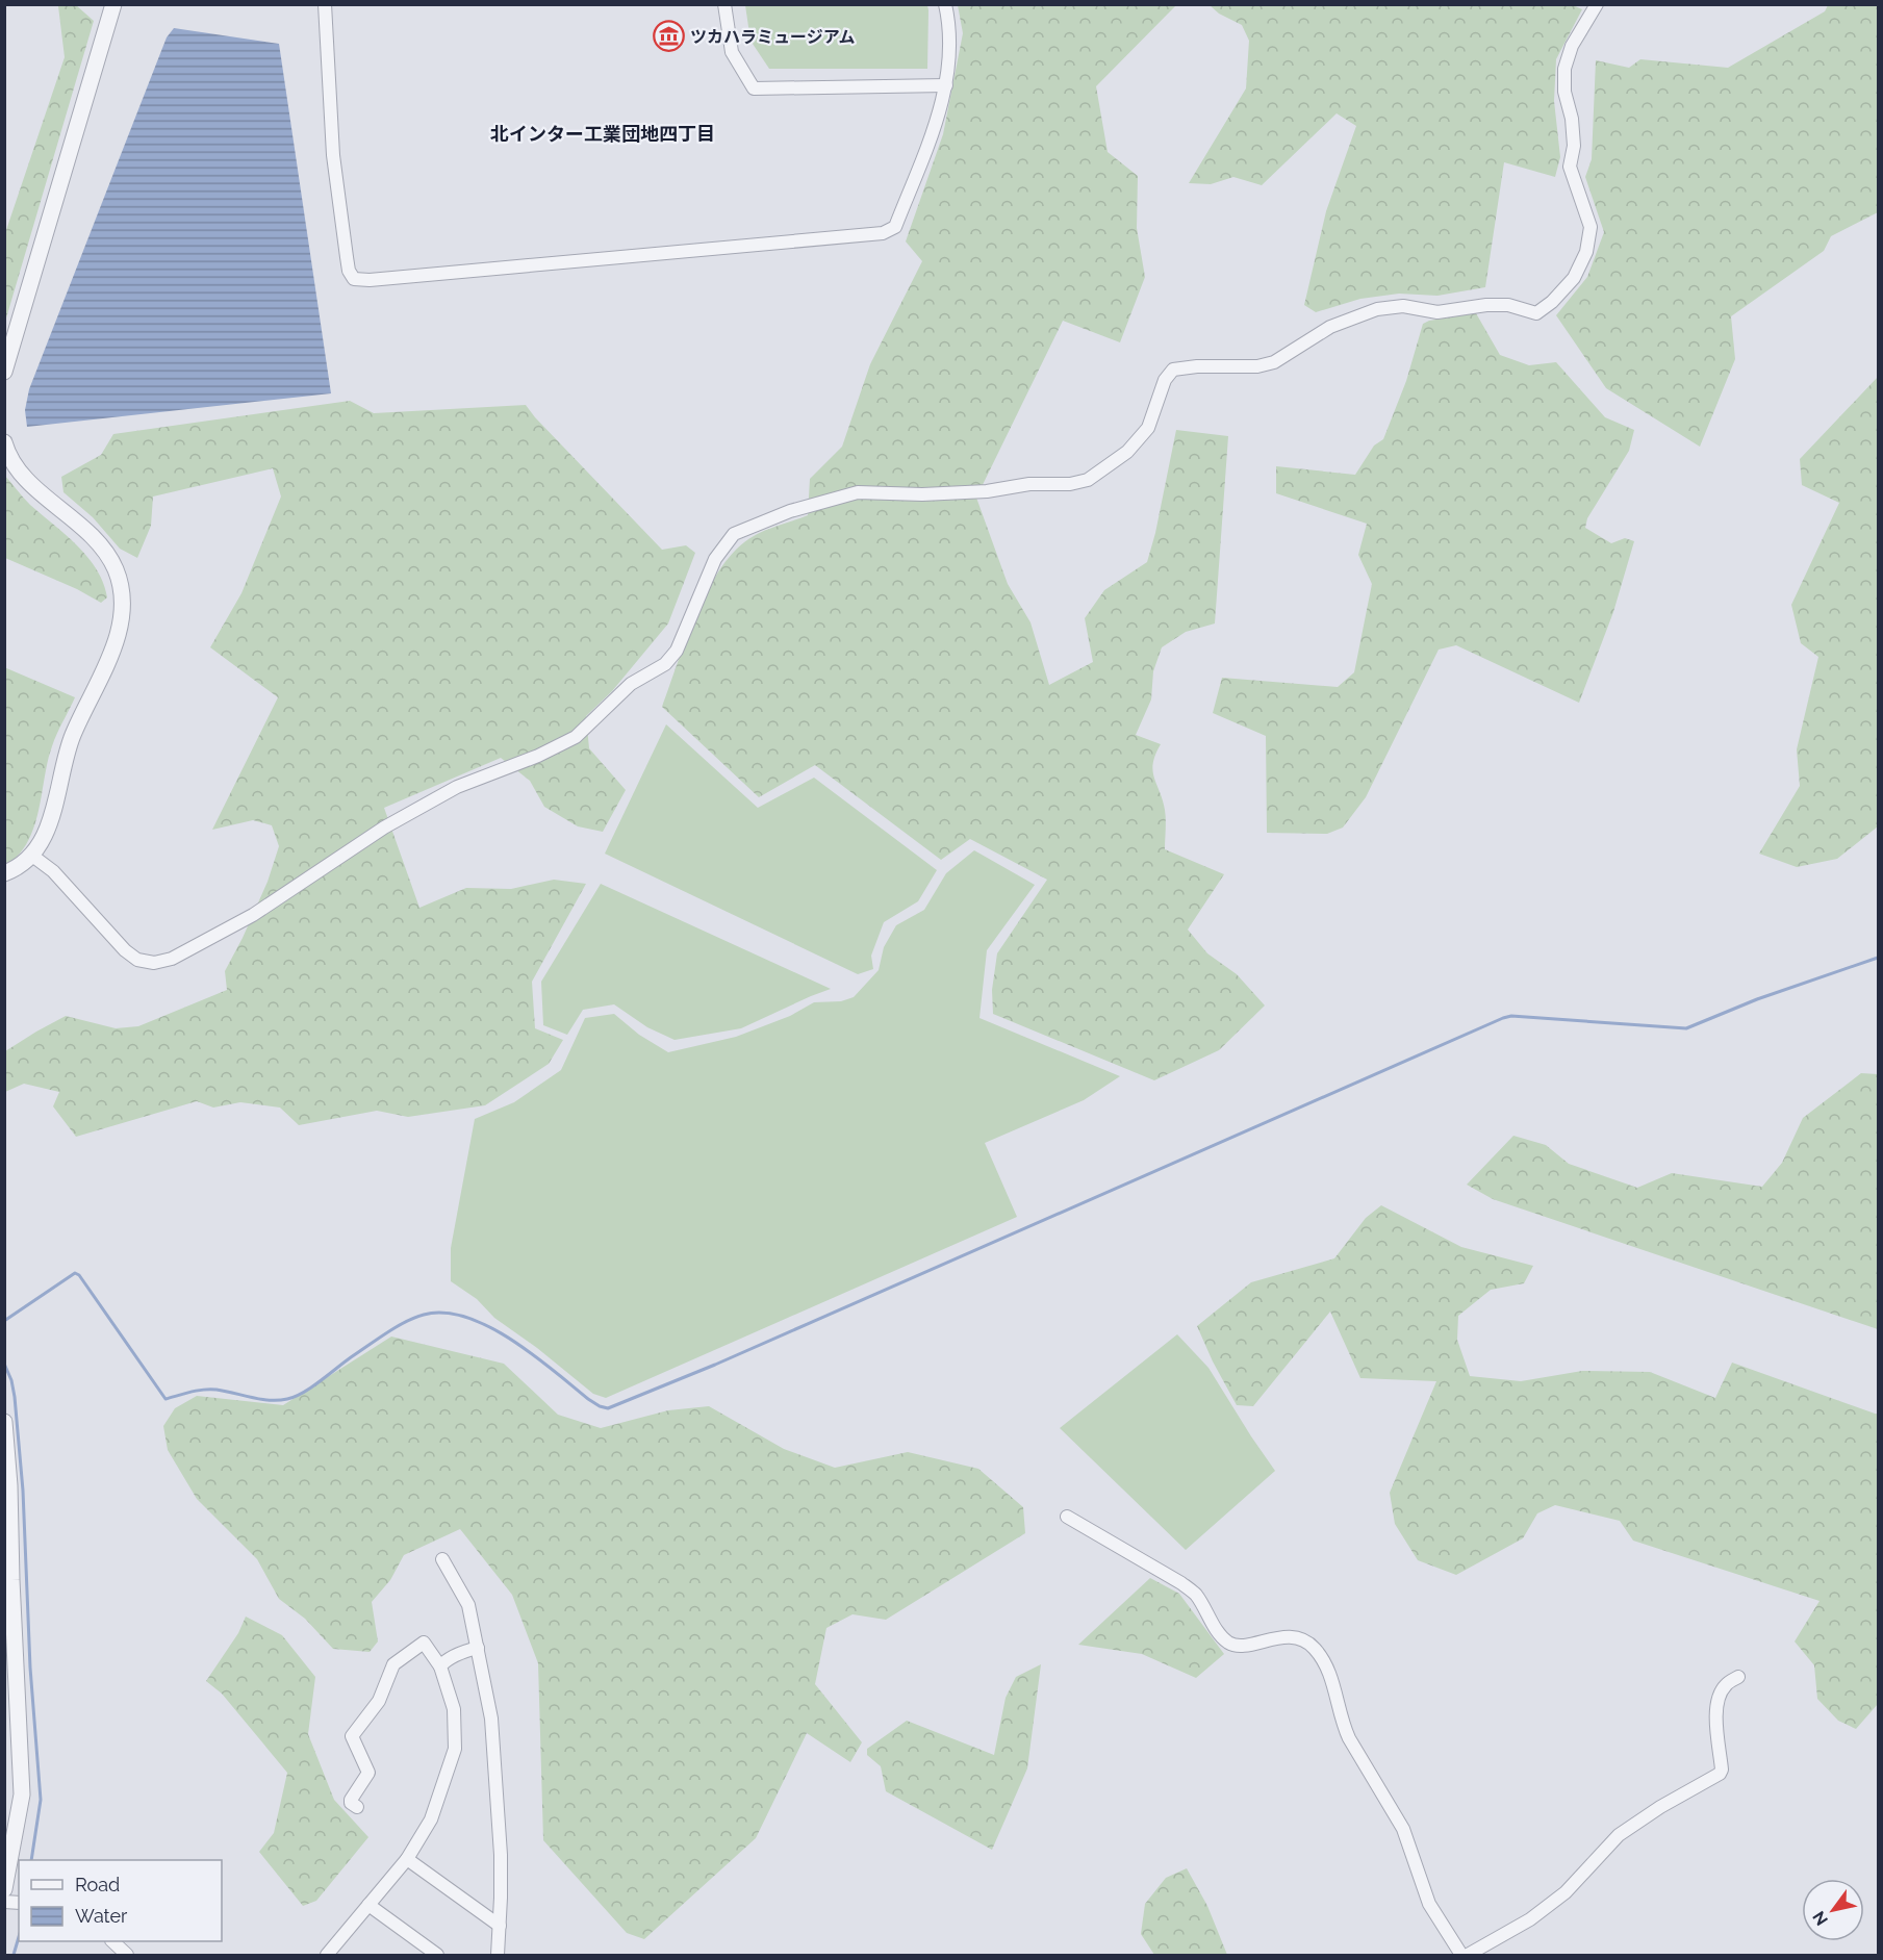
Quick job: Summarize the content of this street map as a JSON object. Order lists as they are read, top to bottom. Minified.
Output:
{"districts":["北インター工業団地四丁目"],"places":{"museum":["ツカハラミュージアム"]},"legend":["Road","Water"],"north":"bottom left"}
